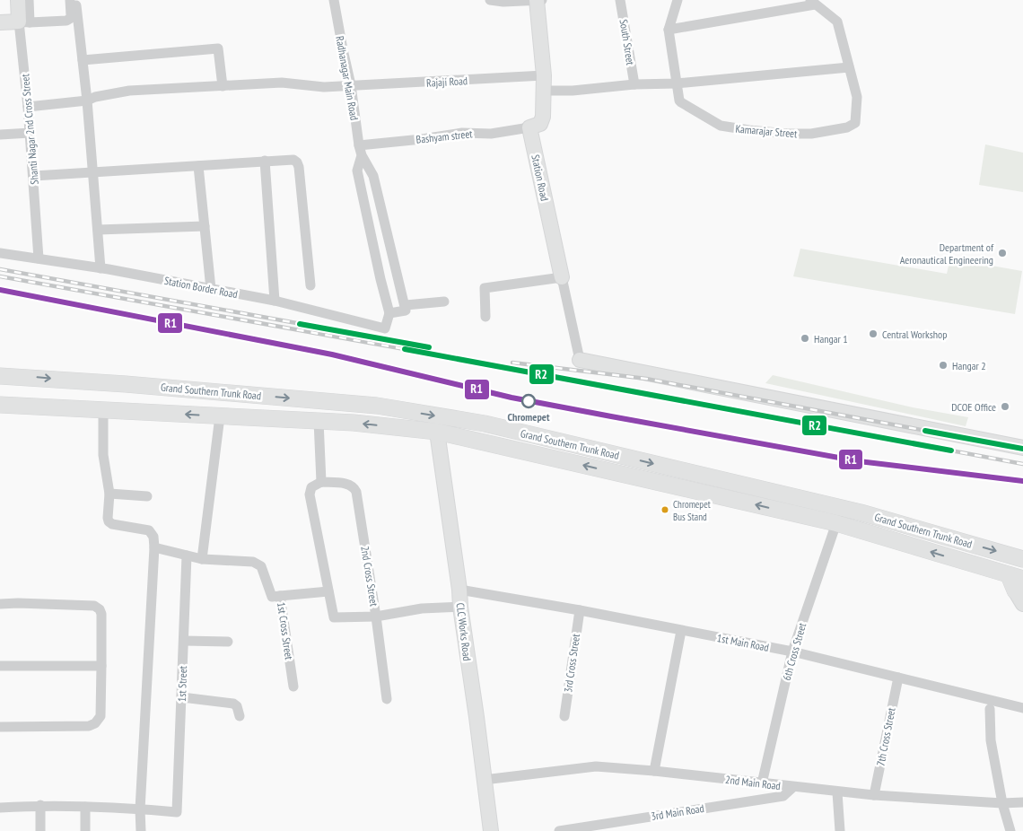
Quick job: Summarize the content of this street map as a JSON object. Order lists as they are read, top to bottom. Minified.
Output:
{"streets":{"main road":["Grand Southern Trunk Road"],"street":["South Street","Radhanagar Main Road","Rajaji Road","Shanti Nagar 2nd Cross Street","Kamarajar Street","Bashyam street","Station Road","Station Border Road","2nd Cross Street","1st Cross Street","CLC Works Road","1st Main Road","6th Cross Street","3rd Cross Street","1st Street","7th Cross Street","2nd Main Road","3rd Main Road"]},"crossings":[["Radhanagar Main Road","Rajaji Road"],["Radhanagar Main Road","Bashyam street"],["Rajaji Road","Shanti Nagar 2nd Cross Street"],["Shanti Nagar 2nd Cross Street","Station Border Road"],["Bashyam street","Station Road"],["Grand Southern Trunk Road","CLC Works Road"],["Grand Southern Trunk Road","6th Cross Street"],["CLC Works Road","1st Main Road"],["CLC Works Road","2nd Main Road"],["1st Main Road","6th Cross Street"],["1st Main Road","3rd Cross Street"],["1st Main Road","7th Cross Street"],["6th Cross Street","2nd Main Road"],["7th Cross Street","2nd Main Road"],["2nd Main Road","3rd Main Road"]],"places":["Department of Aeronautical Engineering","Central Workshop","Hangar 1","Hangar 2","Chromepet","DCOE Office","Chromepet Bus Stand"],"lines":["transit line R1","transit line R2"]}
